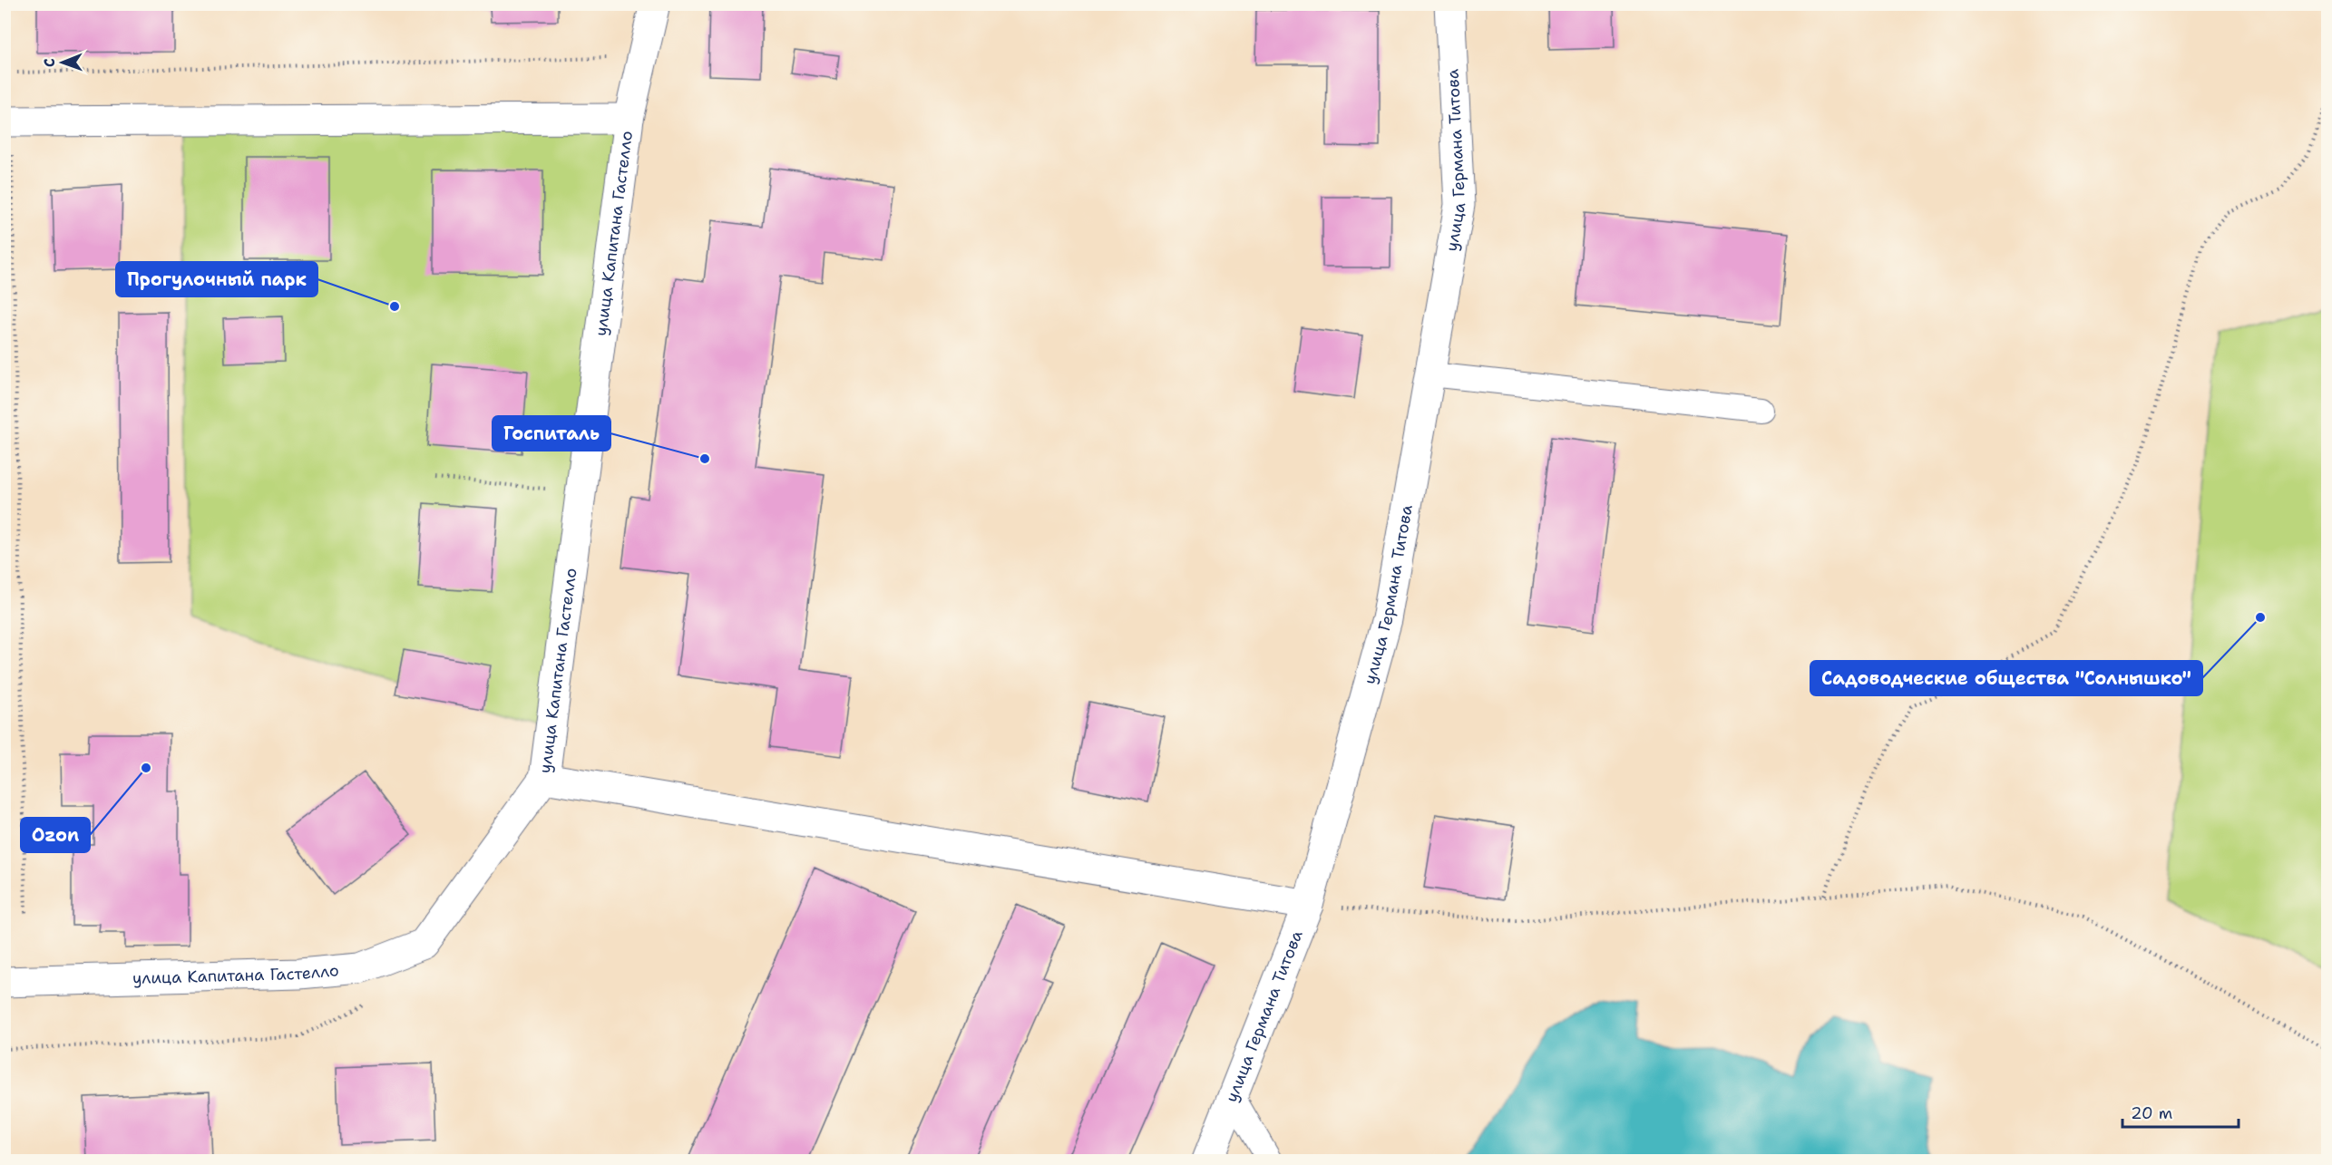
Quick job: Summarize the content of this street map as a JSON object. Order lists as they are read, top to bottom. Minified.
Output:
{"streets":{"street":["улица Германа Титова","улица Капитана Гастелло"]},"places":["Прогулочный парк","Госпиталь","Садоводческие общества \"Солнышко\"","Ozon"],"scale_bar":"20 m","north":"left"}
